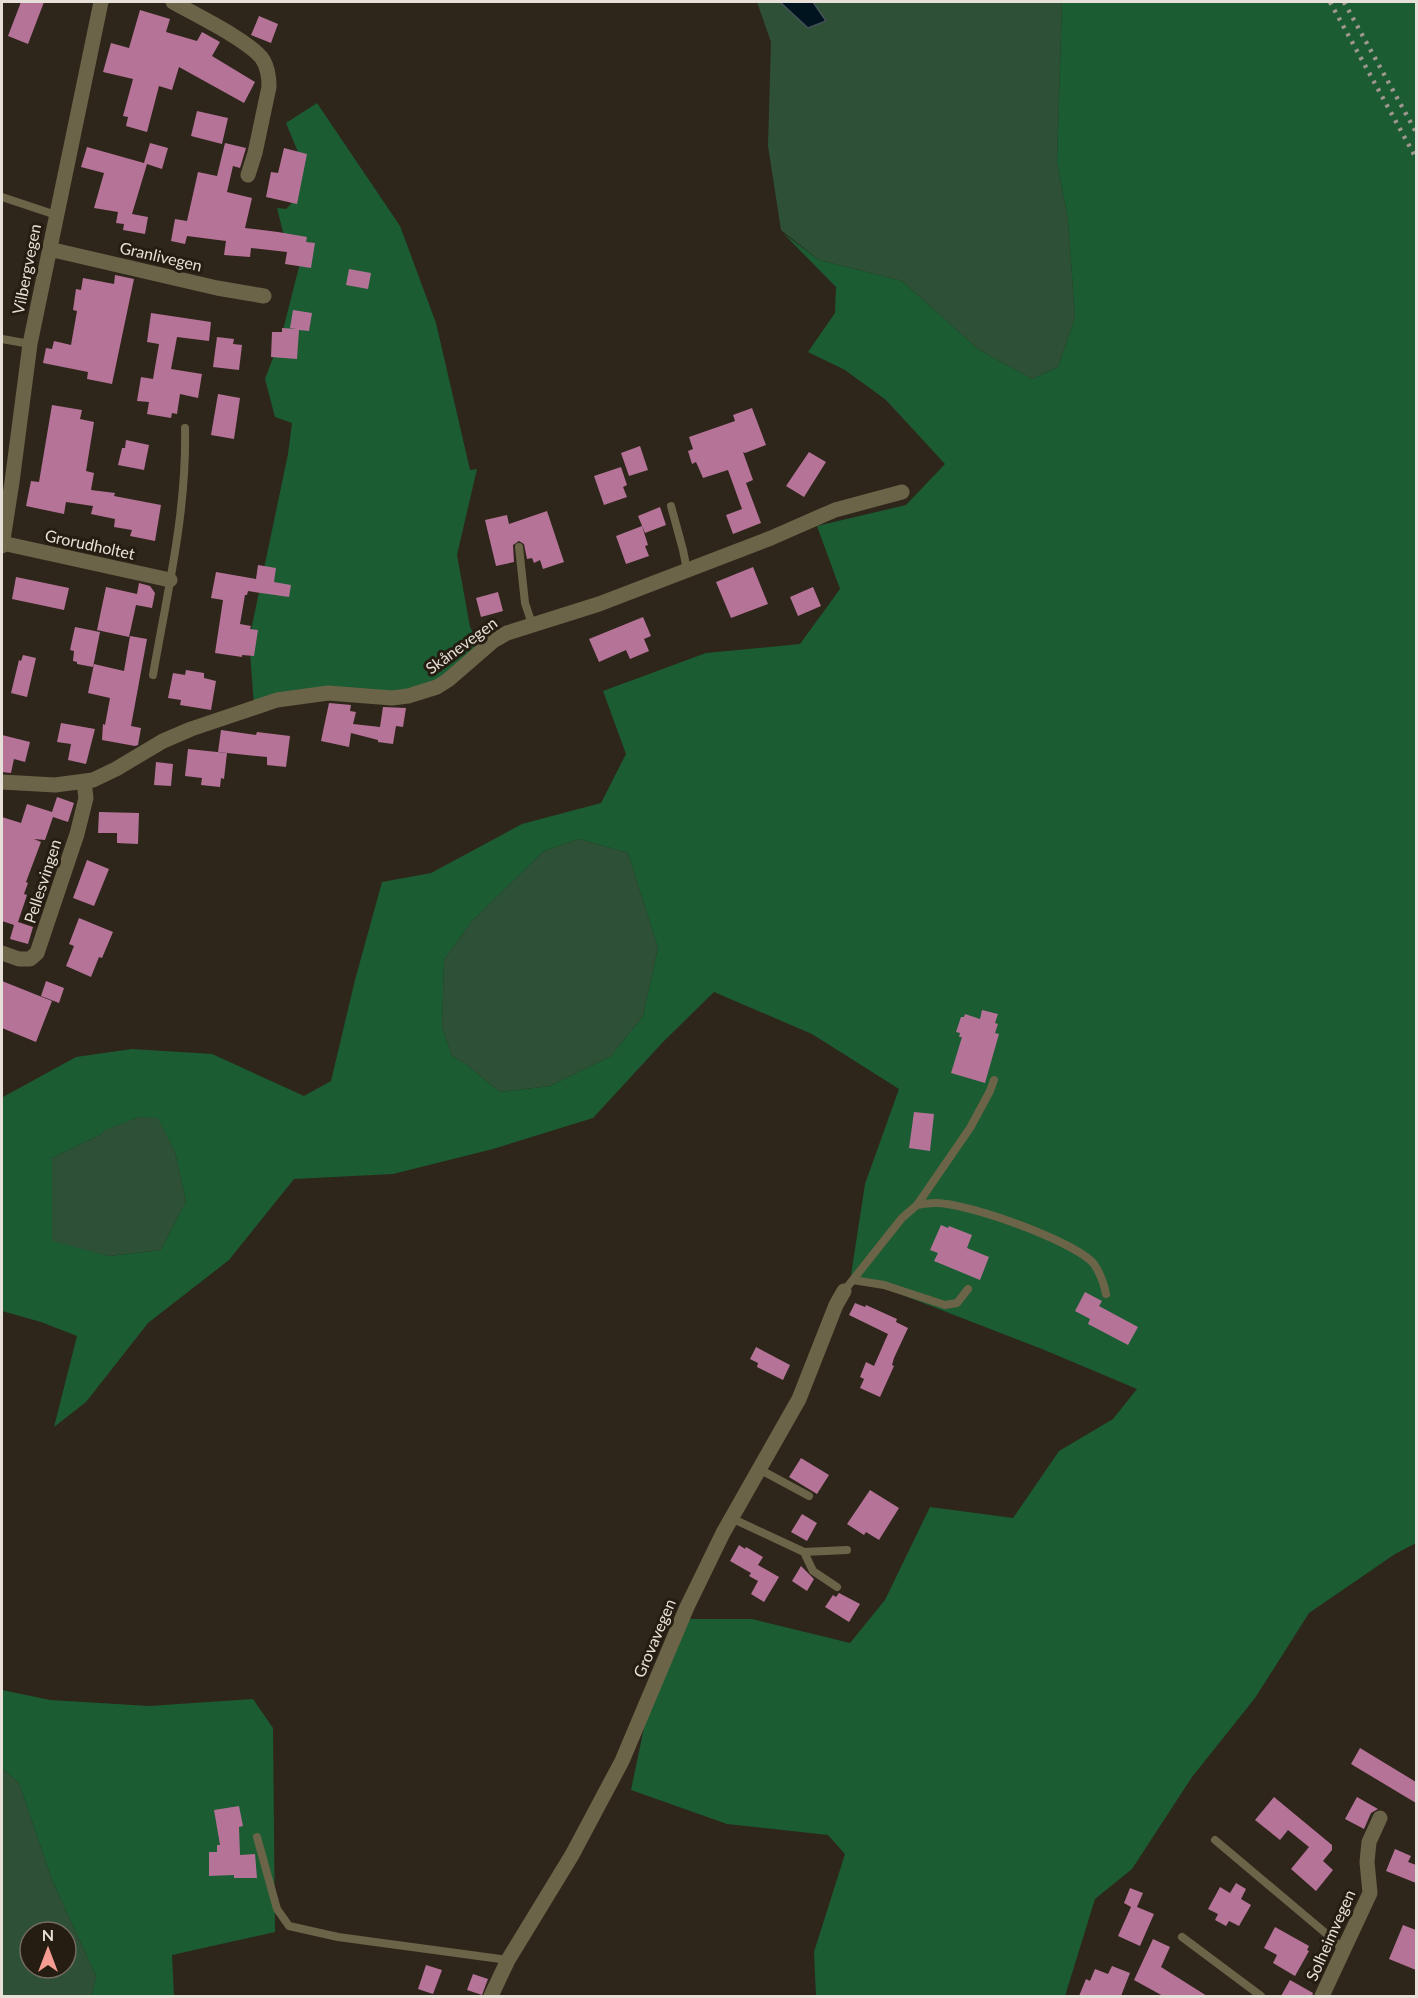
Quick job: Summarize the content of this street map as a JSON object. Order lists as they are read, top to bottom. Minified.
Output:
{"streets":{"street":["Granlivegen","Vilbergvegen","Grorudholtet","Skånevegen","Pellesvingen","Grovavegen","Solheimvegen"]},"crossings":[["Granlivegen","Vilbergvegen"],["Vilbergvegen","Grorudholtet"],["Skånevegen","Pellesvingen"]],"north":"top"}
